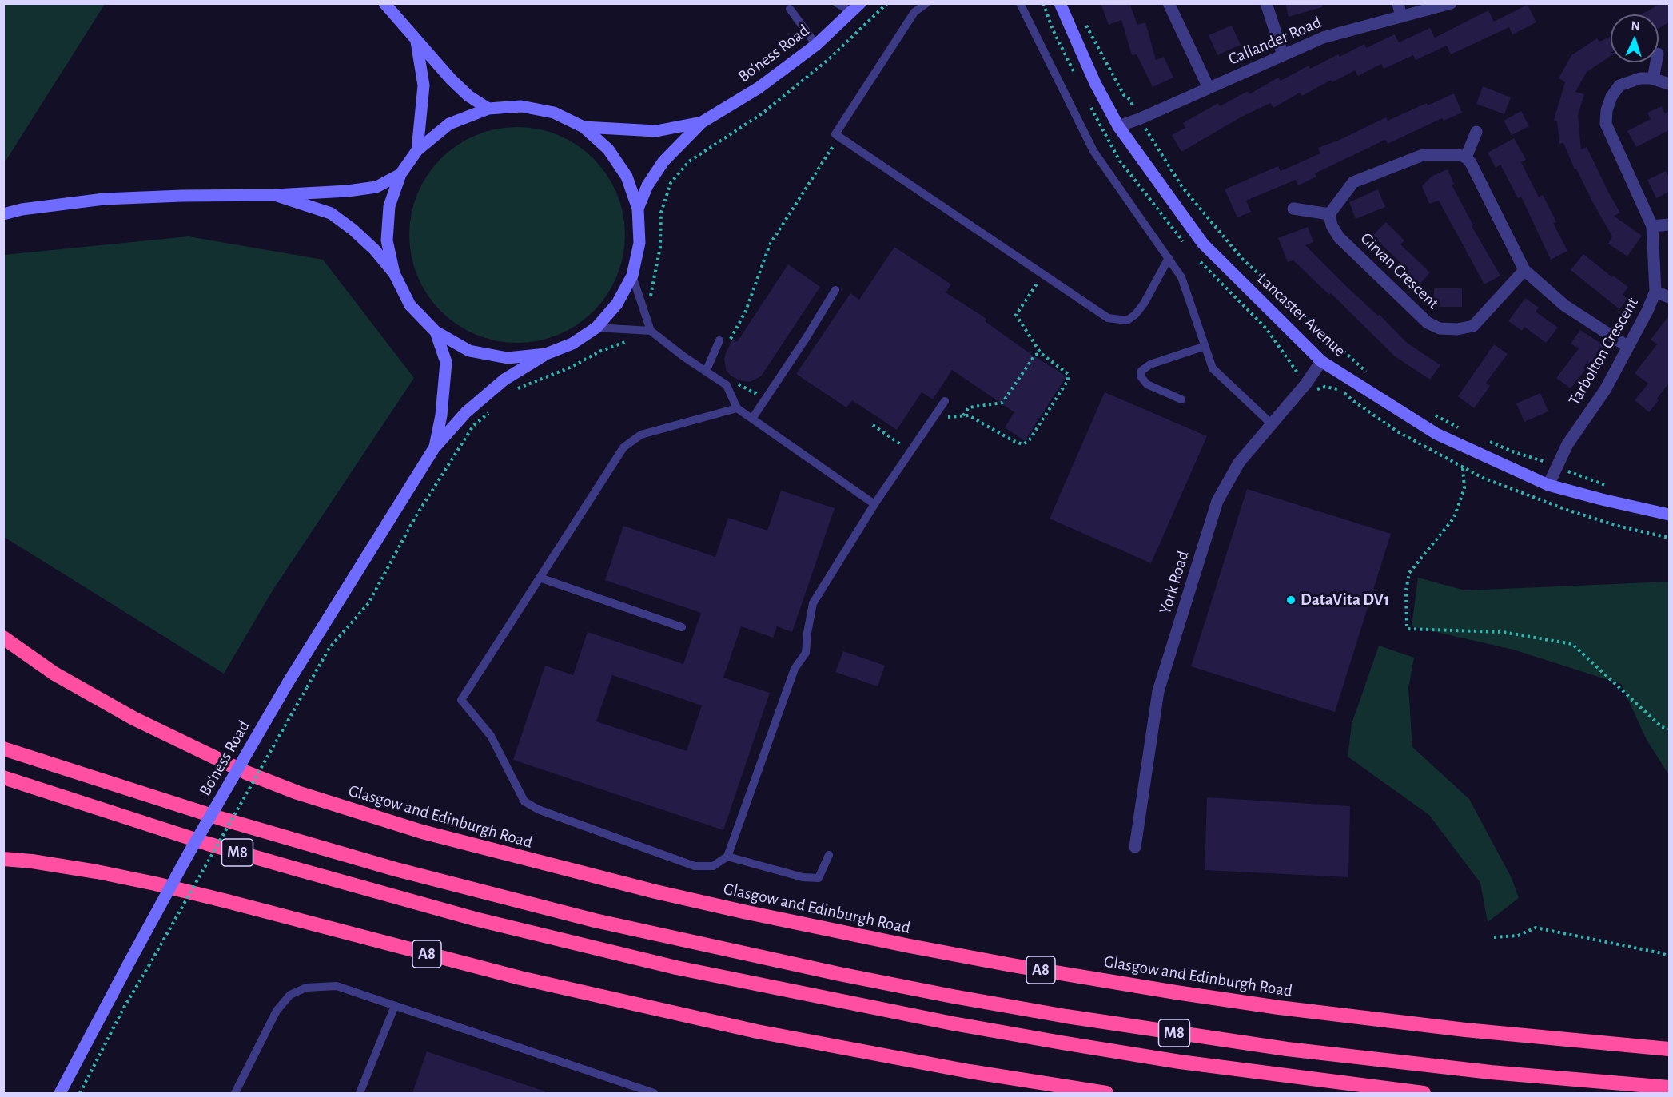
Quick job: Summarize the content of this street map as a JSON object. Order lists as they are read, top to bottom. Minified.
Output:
{"streets":{"highway":["Glasgow and Edinburgh Road","M8","A8"],"main road":["Bo'ness Road","Lancaster Avenue"],"street":["Callander Road","Girvan Crescent","Tarbolton Crescent","York Road"]},"crossings":[["Callander Road","Lancaster Avenue"],["Lancaster Avenue","Tarbolton Crescent"],["Lancaster Avenue","York Road"]],"places":["DataVita DV1"],"north":"top"}
